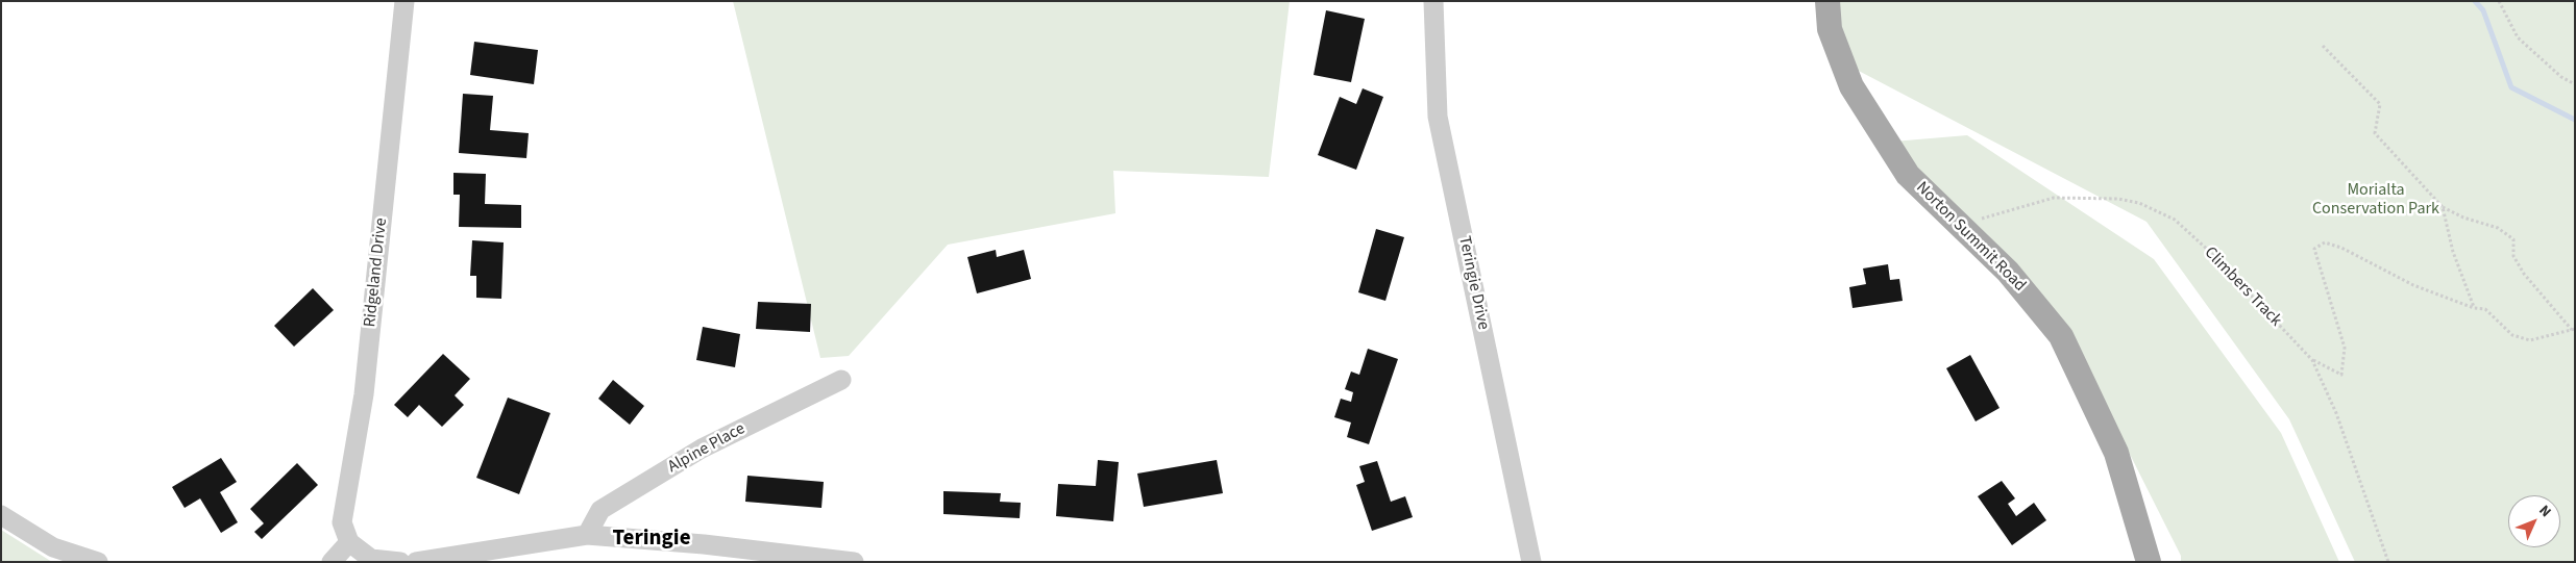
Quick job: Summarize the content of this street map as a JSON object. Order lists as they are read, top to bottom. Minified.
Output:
{"streets":{"main road":["Norton Summit Road"],"street":["Ridgeland Drive","Teringie Drive","Alpine Place"],"path":["Climbers Track"]},"crossings":[["Norton Summit Road","Climbers Track"]],"districts":["Teringie"],"parks":["Morialta Conservation Park"],"north":"top right"}
